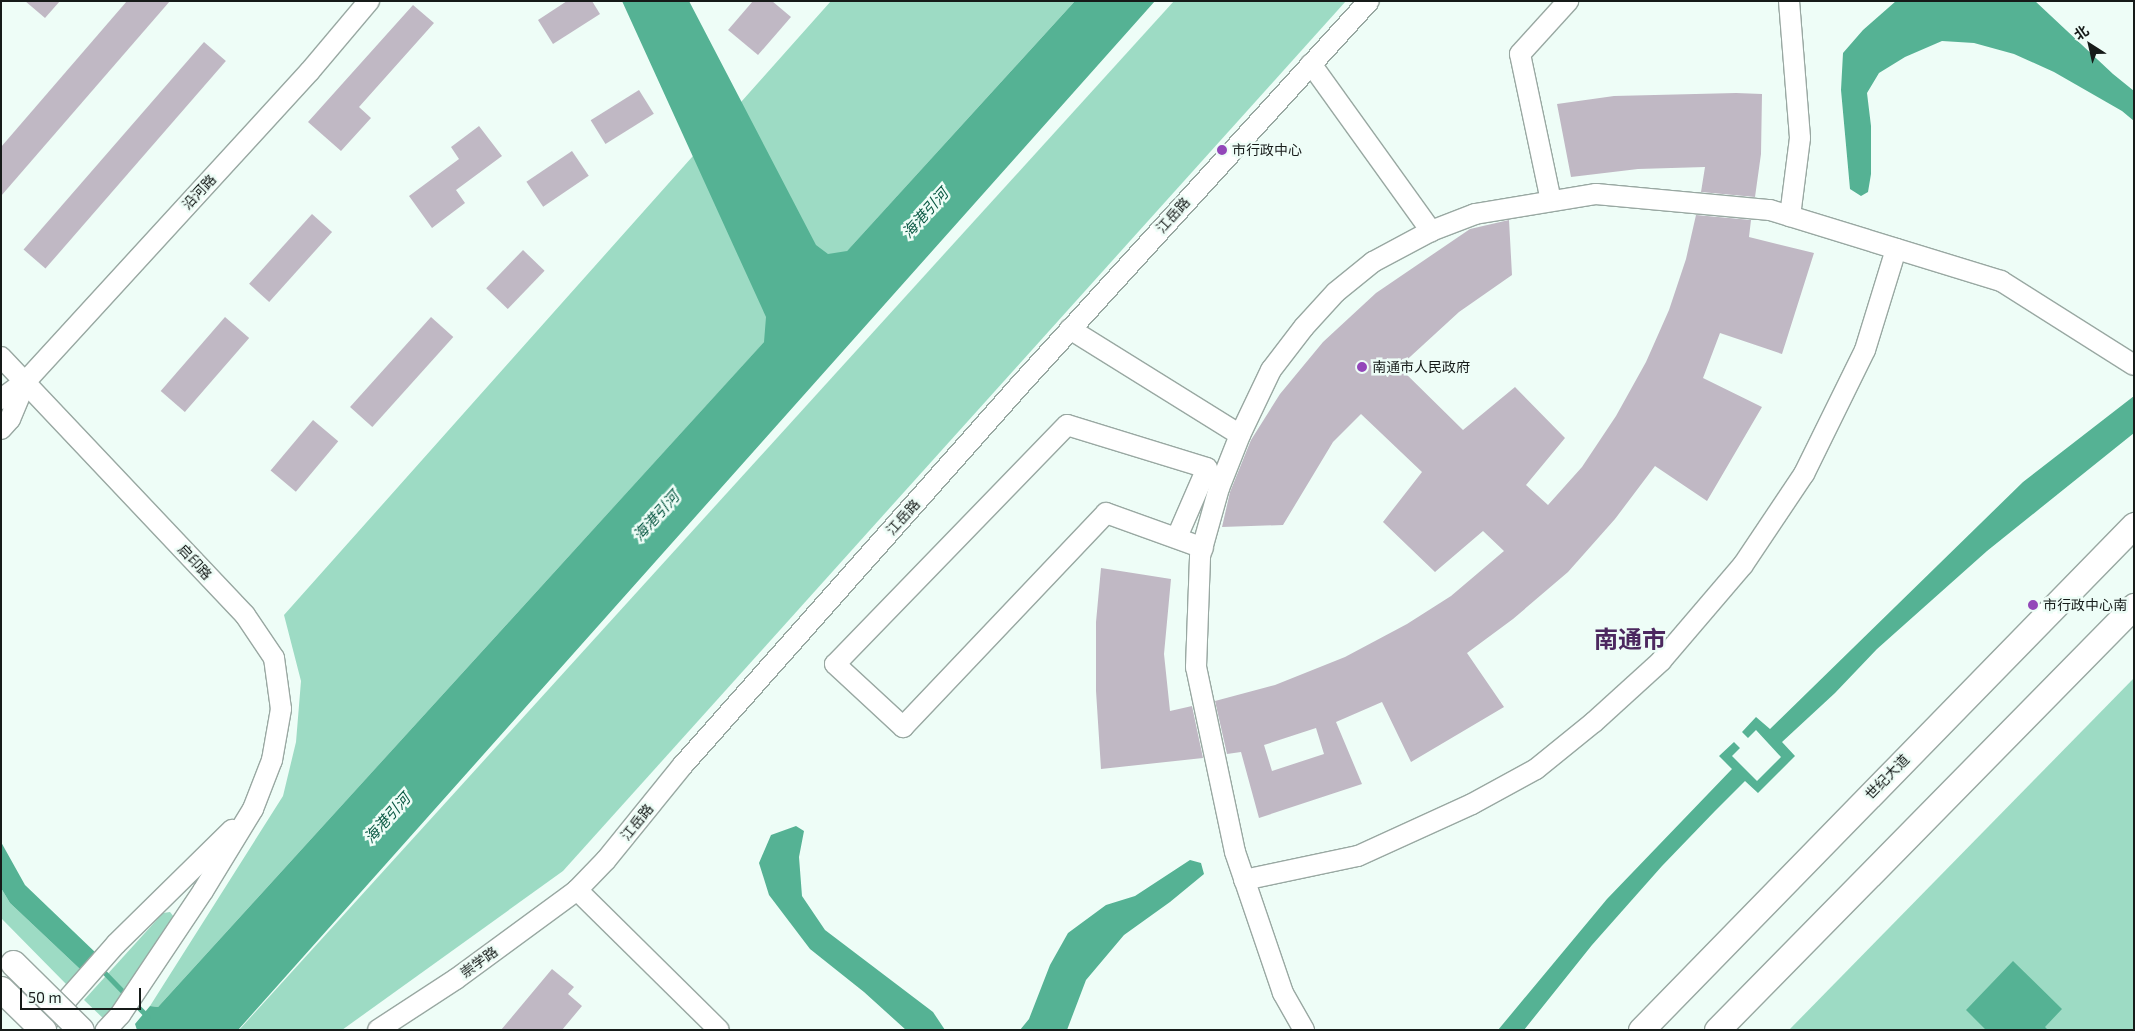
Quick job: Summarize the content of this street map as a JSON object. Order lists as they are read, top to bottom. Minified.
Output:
{"streets":{"main road":["世纪大道"],"street":["沿河路","江岳路","启印路","崇学路"]},"crossings":[["沿河路","启印路"],["江岳路","崇学路"]],"districts":["南通市"],"water":["海港引河"],"places":["市行政中心","南通市人民政府","市行政中心南"],"scale_bar":"50 m","north":"top left"}
